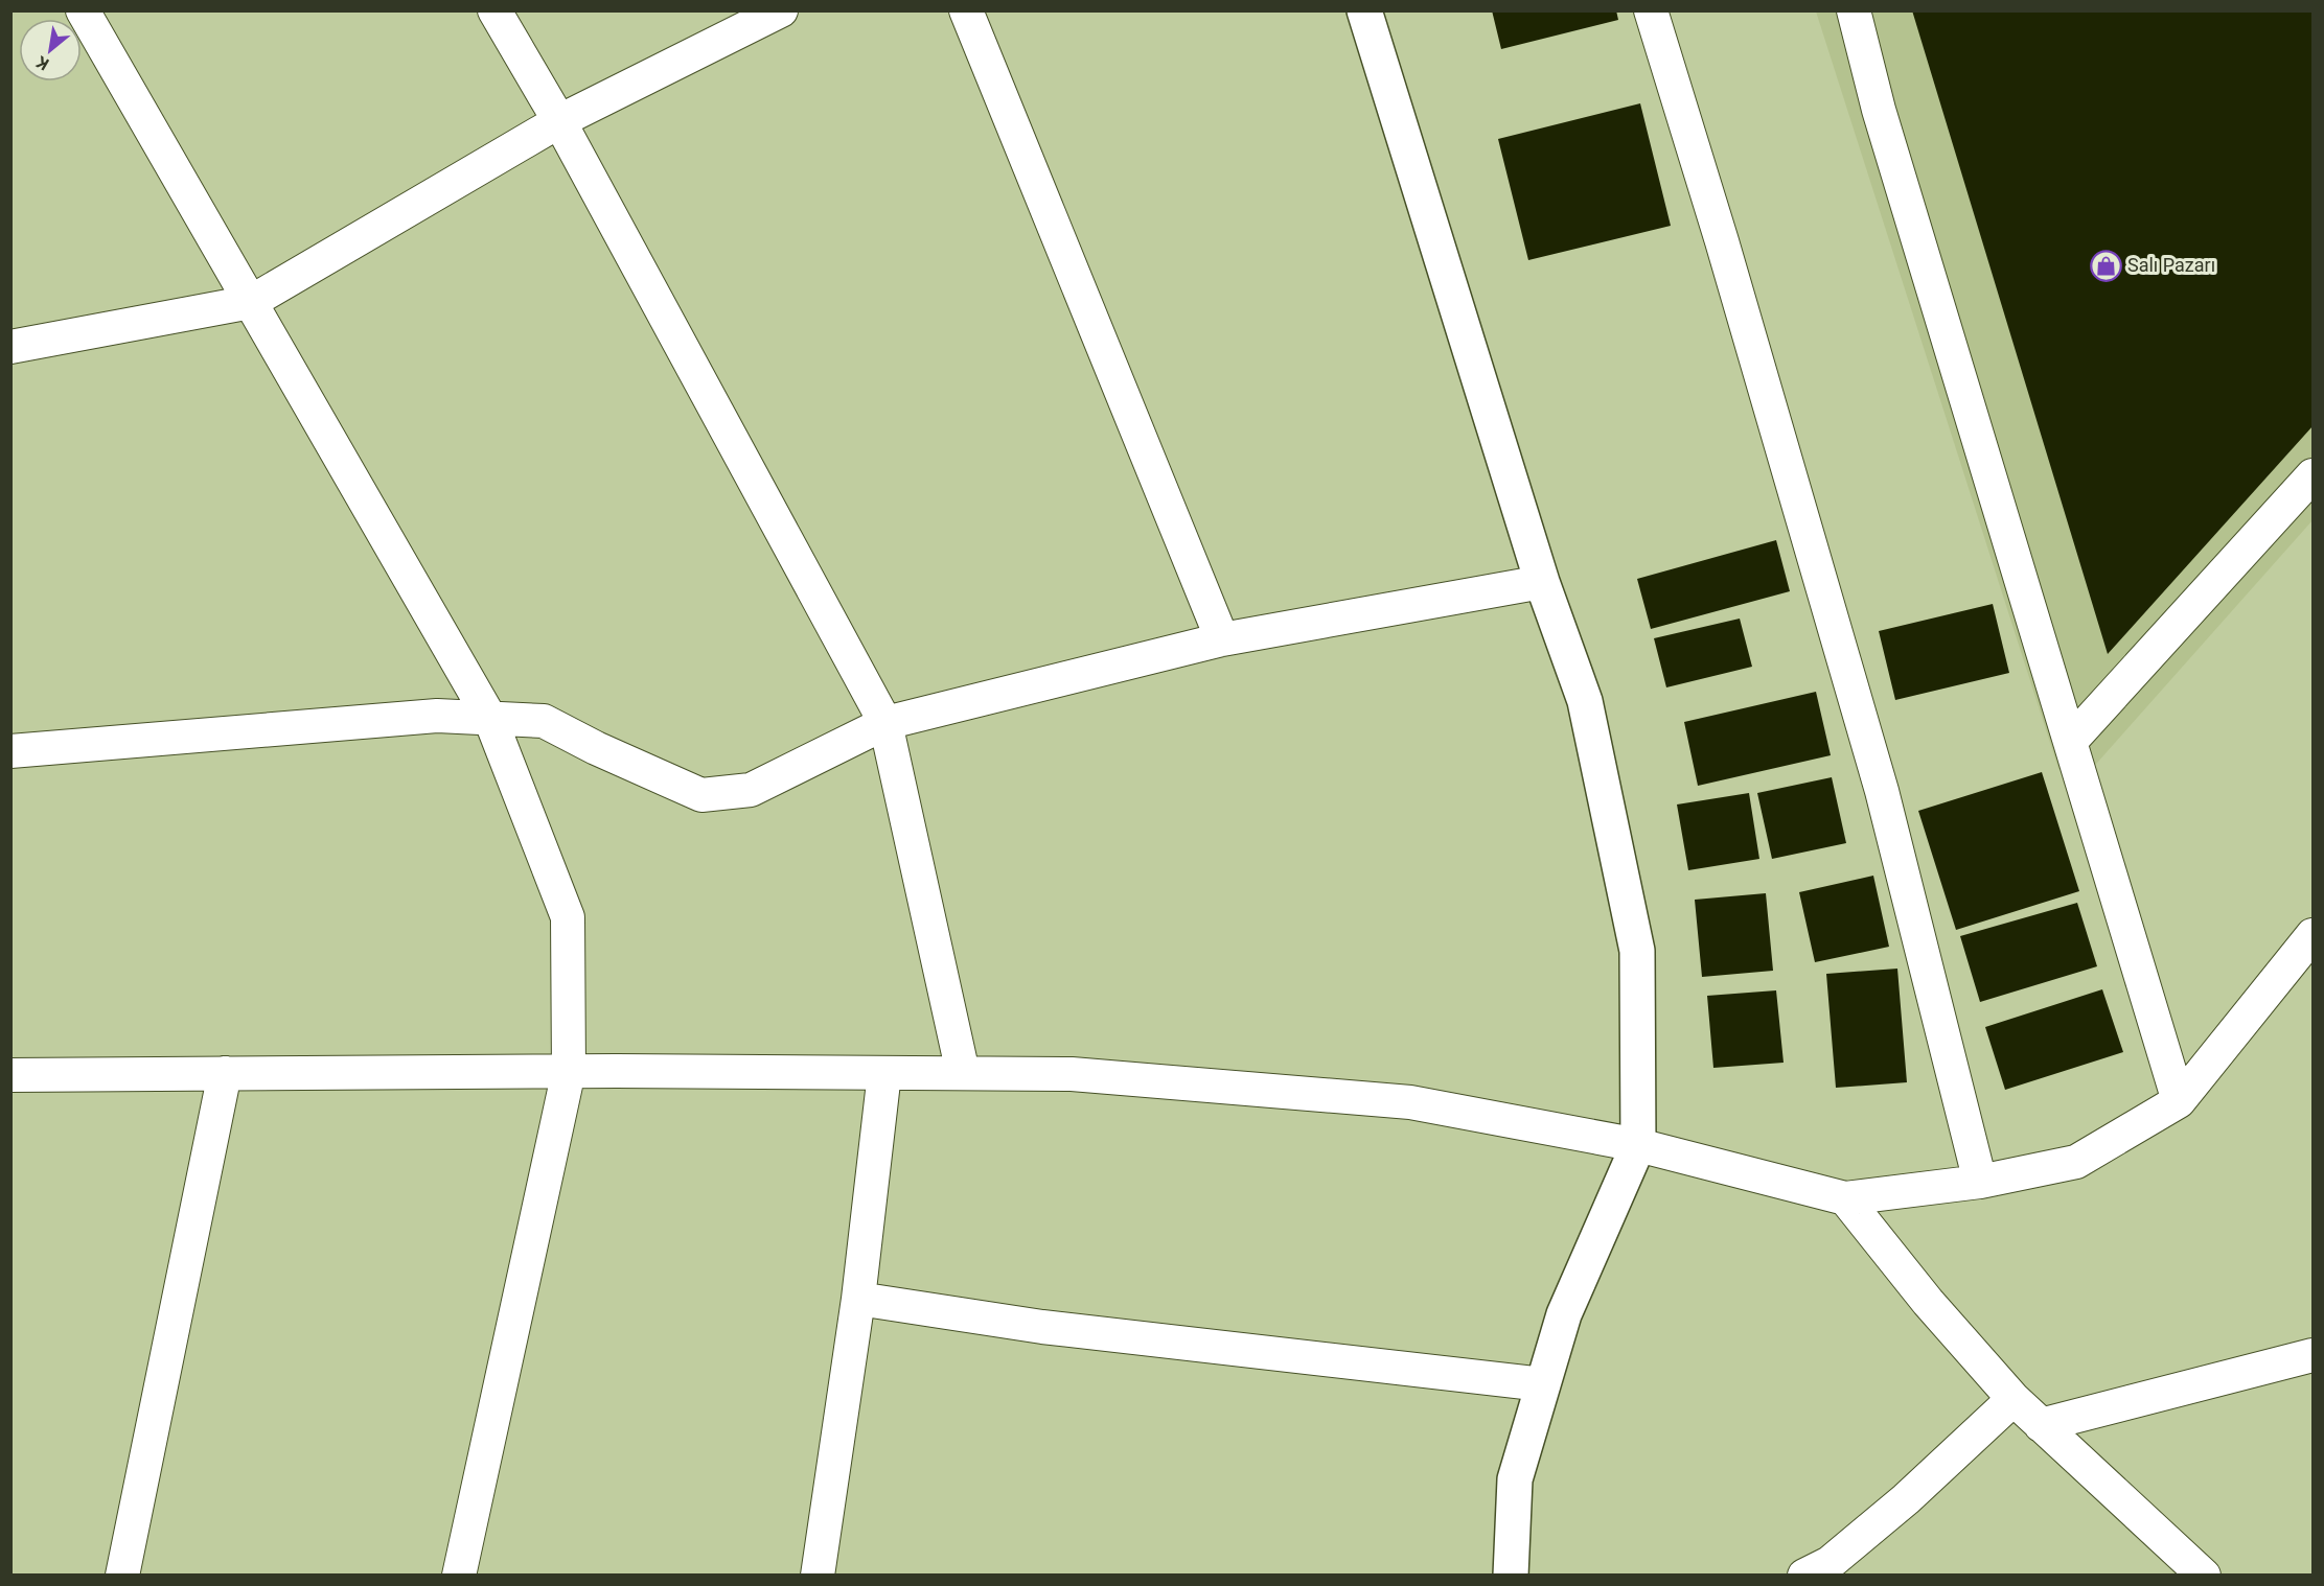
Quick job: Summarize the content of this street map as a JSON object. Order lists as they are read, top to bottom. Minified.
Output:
{"places":{"shop":["Salı Pazarı"]},"north":"bottom left"}
